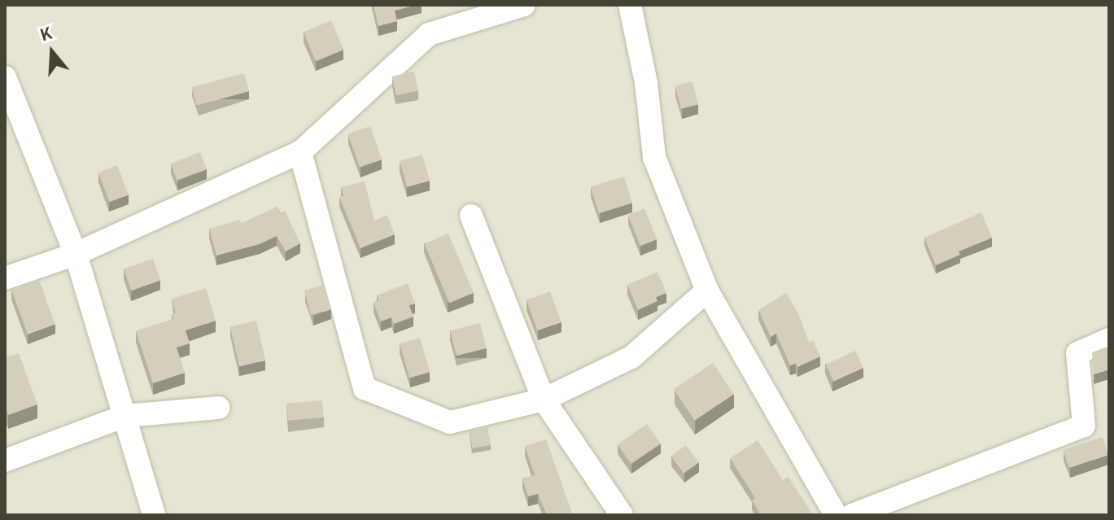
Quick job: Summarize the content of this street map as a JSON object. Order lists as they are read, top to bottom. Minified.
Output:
{"north":"top"}
